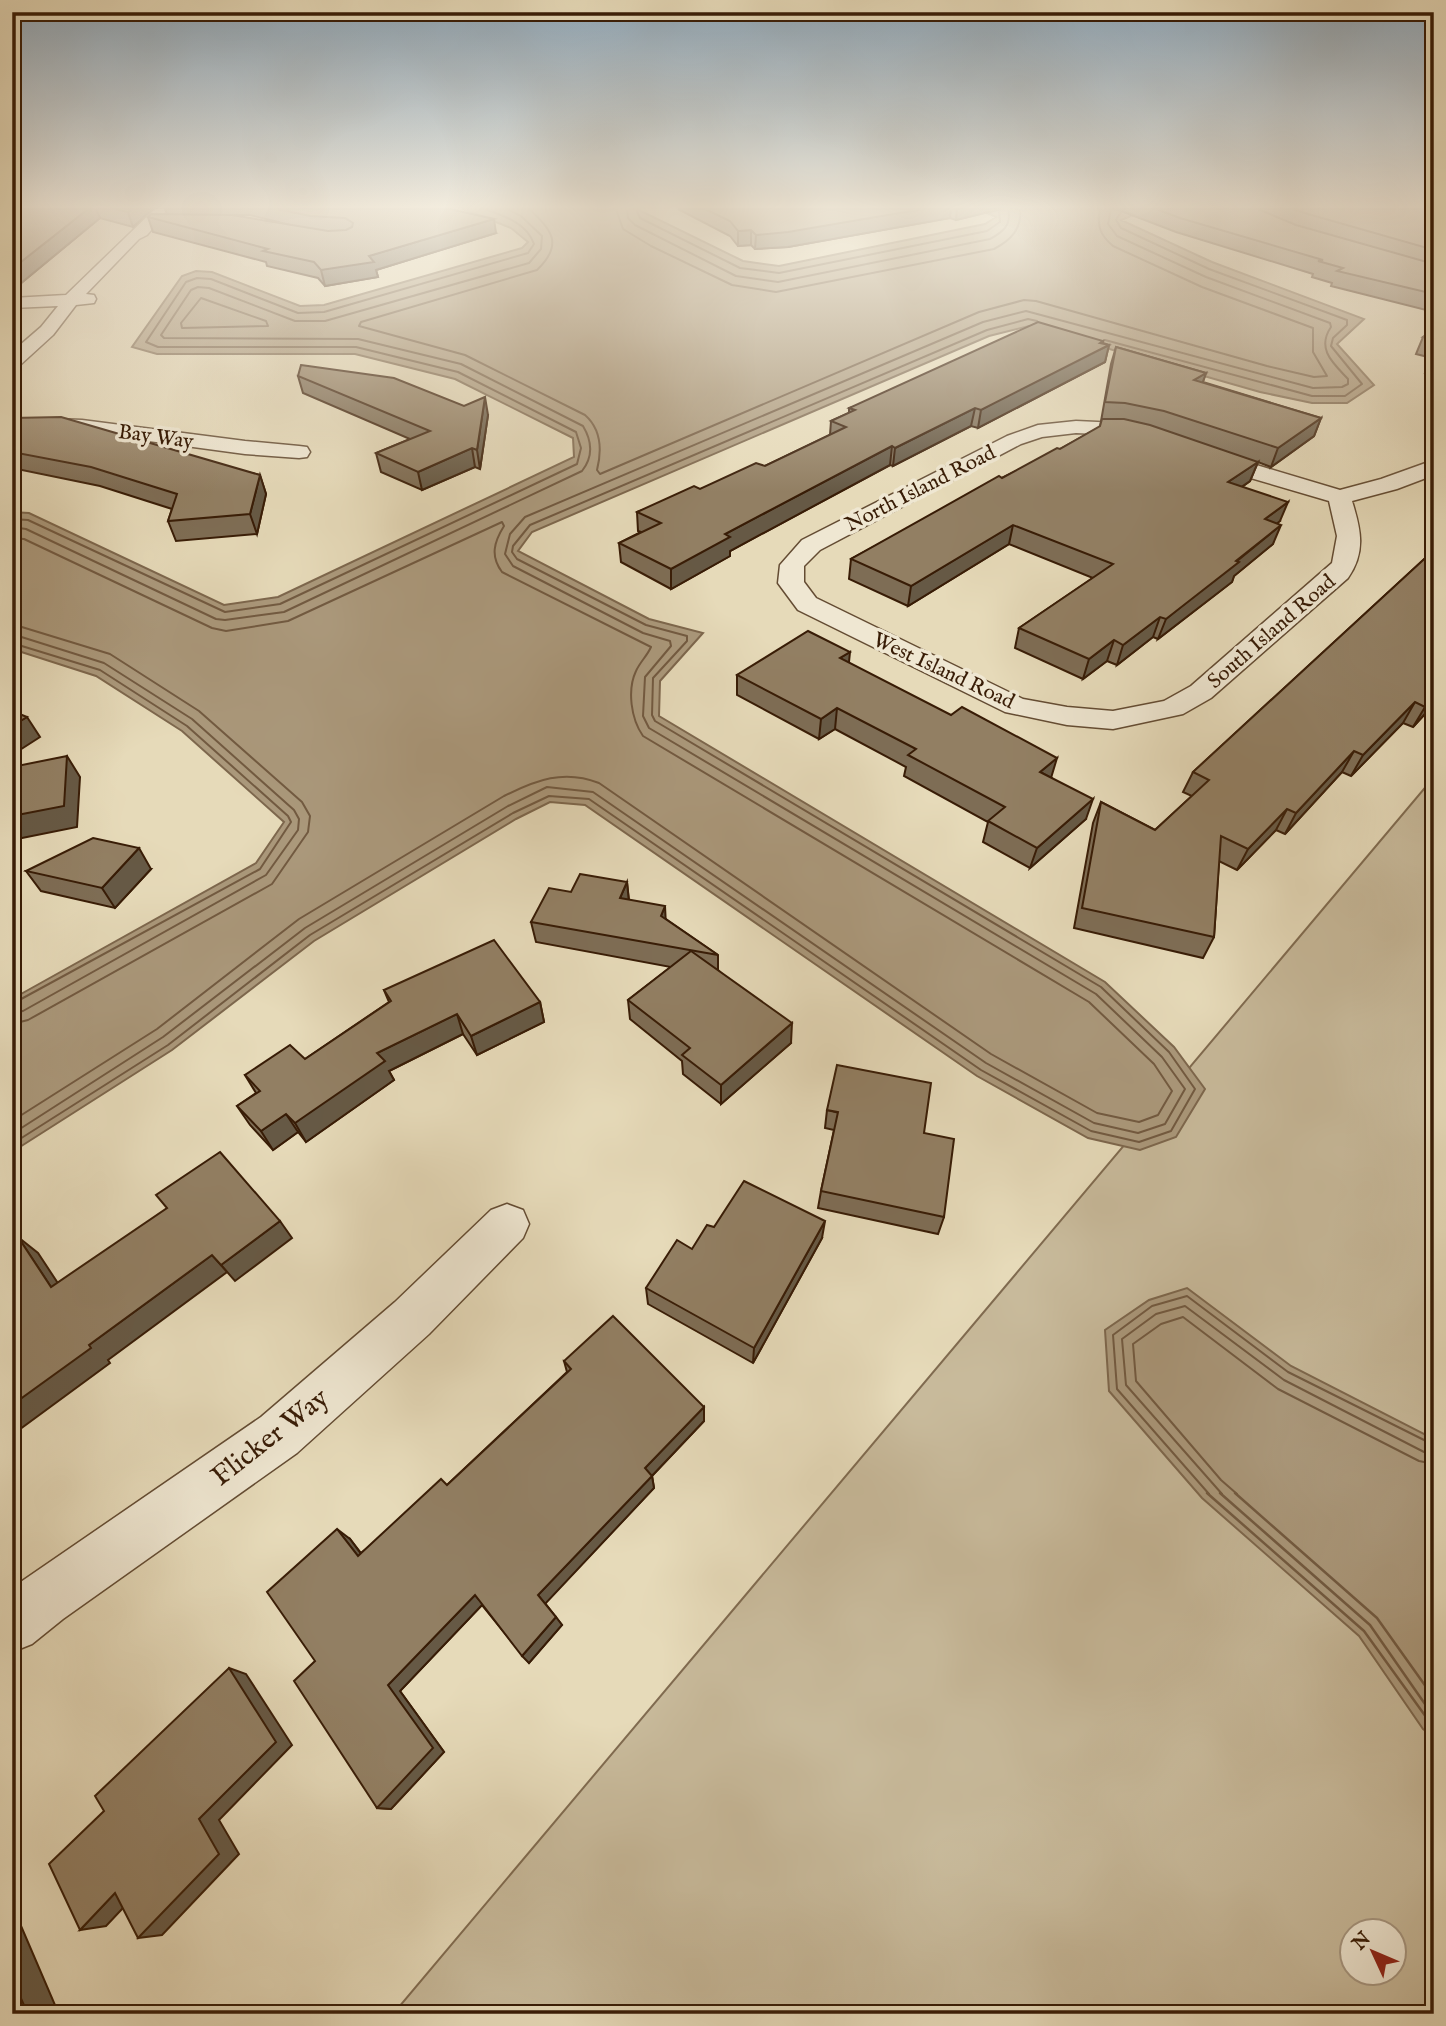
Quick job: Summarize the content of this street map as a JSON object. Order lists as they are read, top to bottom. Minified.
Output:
{"streets":{"street":["Bay Way","North Island Road","South Island Road","West Island Road","Flicker Way"]},"crossings":[["North Island Road","South Island Road"],["North Island Road","West Island Road"],["South Island Road","West Island Road"]],"north":"top left"}
